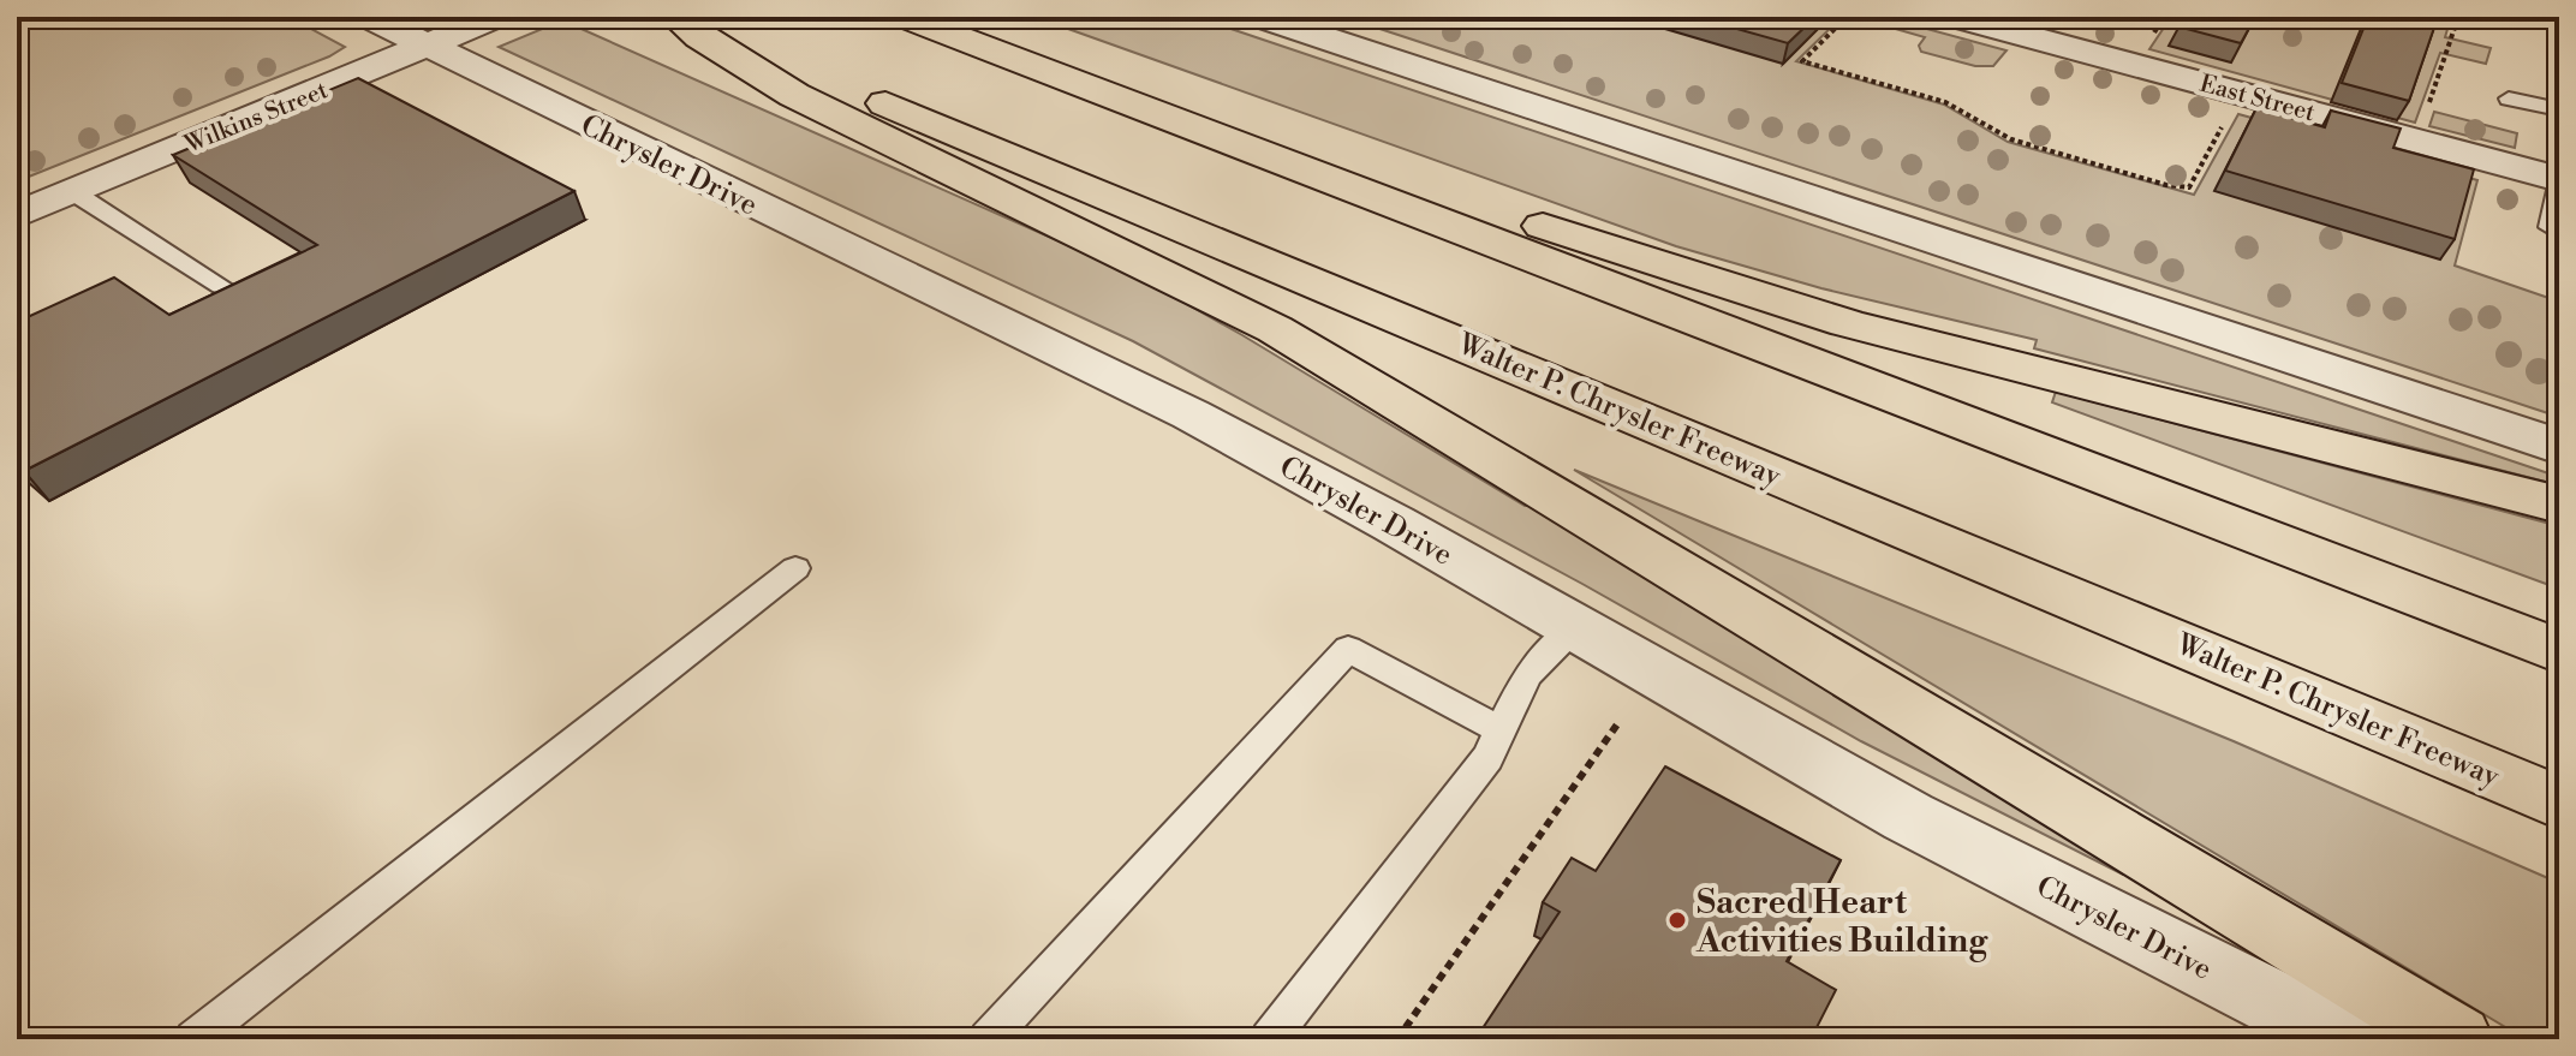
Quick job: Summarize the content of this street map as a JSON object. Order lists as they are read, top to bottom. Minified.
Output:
{"streets":{"highway":["Walter P. Chrysler Freeway"],"street":["East Street","Wilkins Street","Chrysler Drive"]},"crossings":[["Wilkins Street","Chrysler Drive"]],"places":["Sacred Heart Activities Building"]}
